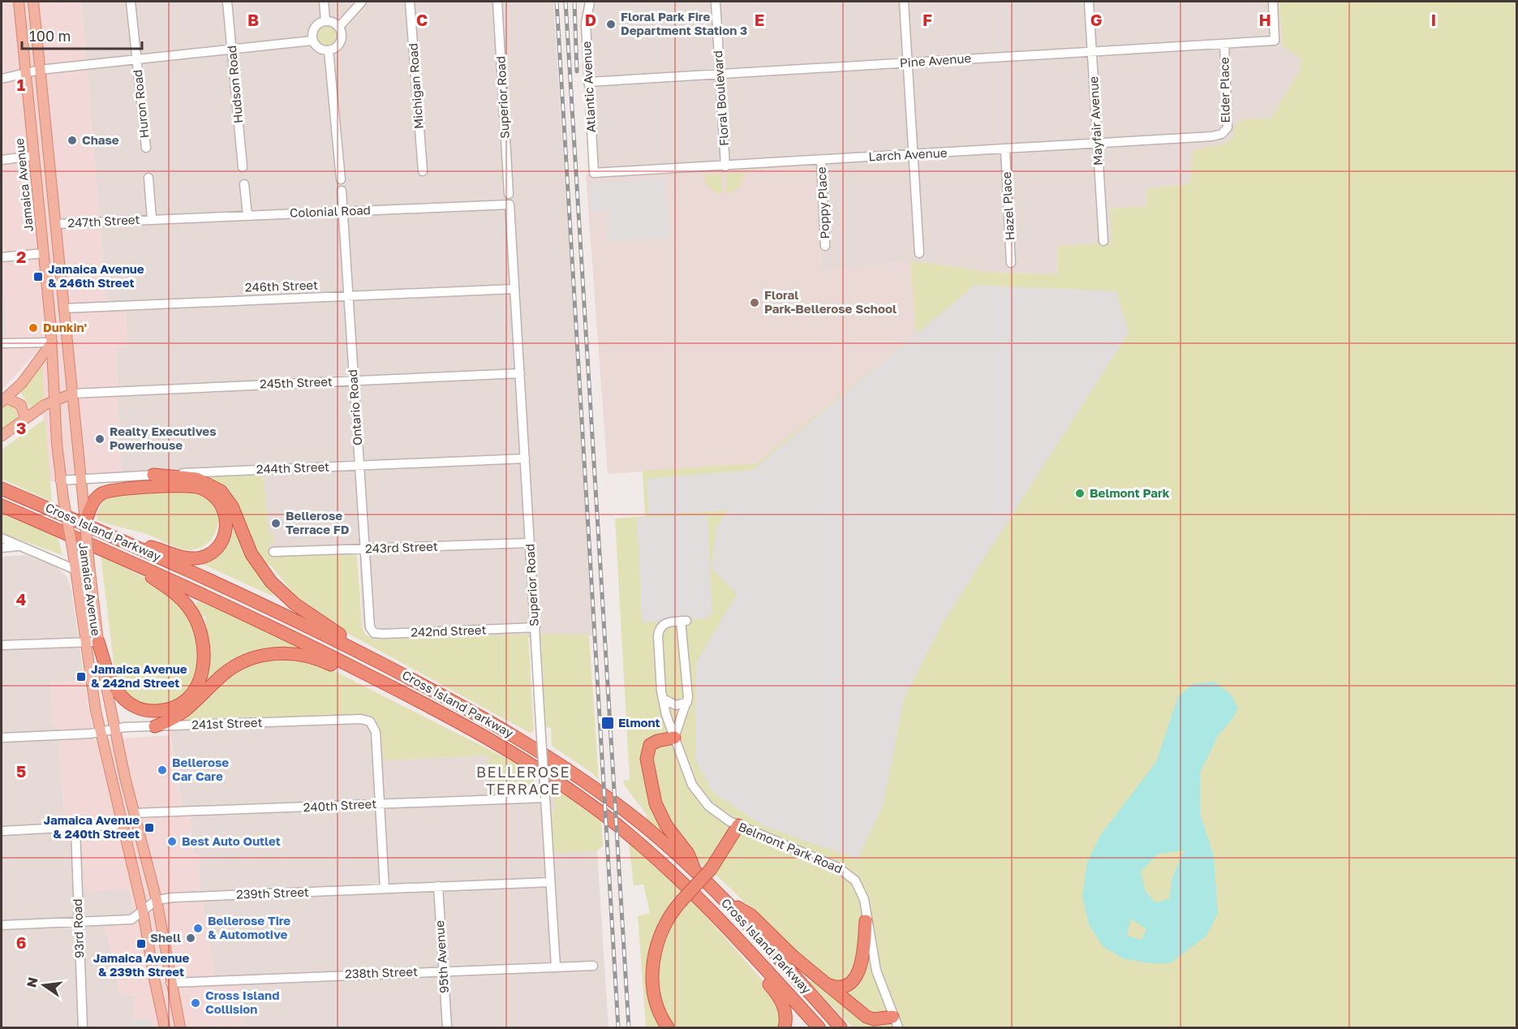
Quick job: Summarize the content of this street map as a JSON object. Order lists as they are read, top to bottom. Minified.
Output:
{"streets":{"highway":["Cross Island Parkway"],"main road":["Jamaica Avenue","246th Street"],"street":["Pine Avenue","Hudson Road","Michigan Road","Atlantic Avenue","Elder Place","Superior Road","Floral Boulevard","Huron Road","Mayfair Avenue","Larch Avenue","Poppy Place","Hazel Place","Colonial Road","247th Street","245th Street","Ontario Road","244th Street","243rd Street","242nd Street","241st Street","240th Street","Belmont Park Road","239th Street","93rd Road","95th Avenue","238th Street"]},"crossings":[["Pine Avenue","Atlantic Avenue"],["Pine Avenue","Elder Place"],["Pine Avenue","Floral Boulevard"],["Pine Avenue","Mayfair Avenue"],["Atlantic Avenue","Larch Avenue"],["Elder Place","Larch Avenue"],["Superior Road","Colonial Road"],["Superior Road","246th Street"],["Superior Road","245th Street"],["Superior Road","244th Street"],["Superior Road","243rd Street"],["Superior Road","242nd Street"],["Superior Road","240th Street"],["Superior Road","239th Street"],["Superior Road","238th Street"],["Floral Boulevard","Larch Avenue"],["Mayfair Avenue","Larch Avenue"],["Larch Avenue","Poppy Place"],["Larch Avenue","Hazel Place"],["Jamaica Avenue","246th Street"],["Jamaica Avenue","244th Street"],["Jamaica Avenue","241st Street"],["Jamaica Avenue","240th Street"],["Jamaica Avenue","239th Street"],["Jamaica Avenue","238th Street"],["Colonial Road","247th Street"],["Colonial Road","Ontario Road"],["246th Street","Ontario Road"],["245th Street","Ontario Road"],["Ontario Road","244th Street"],["Ontario Road","243rd Street"],["Ontario Road","242nd Street"],["241st Street","240th Street"],["239th Street","95th Avenue"],["95th Avenue","238th Street"]],"districts":["BELLEROSE TERRACE"],"places":{"other":["Floral Park Fire Department Station 3","Chase","Floral Park-Bellerose School","Dunkin'","Realty Executives Powerhouse","Belmont Park","Bellerose Terrace FD","Bellerose Car Care","Best Auto Outlet","Bellerose Tire & Automotive","Shell","Cross Island Collision"],"transit":["Jamaica Avenue & 246th Street","Jamaica Avenue & 242nd Street","Elmont","Jamaica Avenue & 240th Street","Jamaica Avenue & 239th Street"]},"scale_bar":"100 m","north":"left","grid":{"columns":["B","C","D","E","F","G","H","I"],"rows":["1","2","3","4","5","6"]}}
